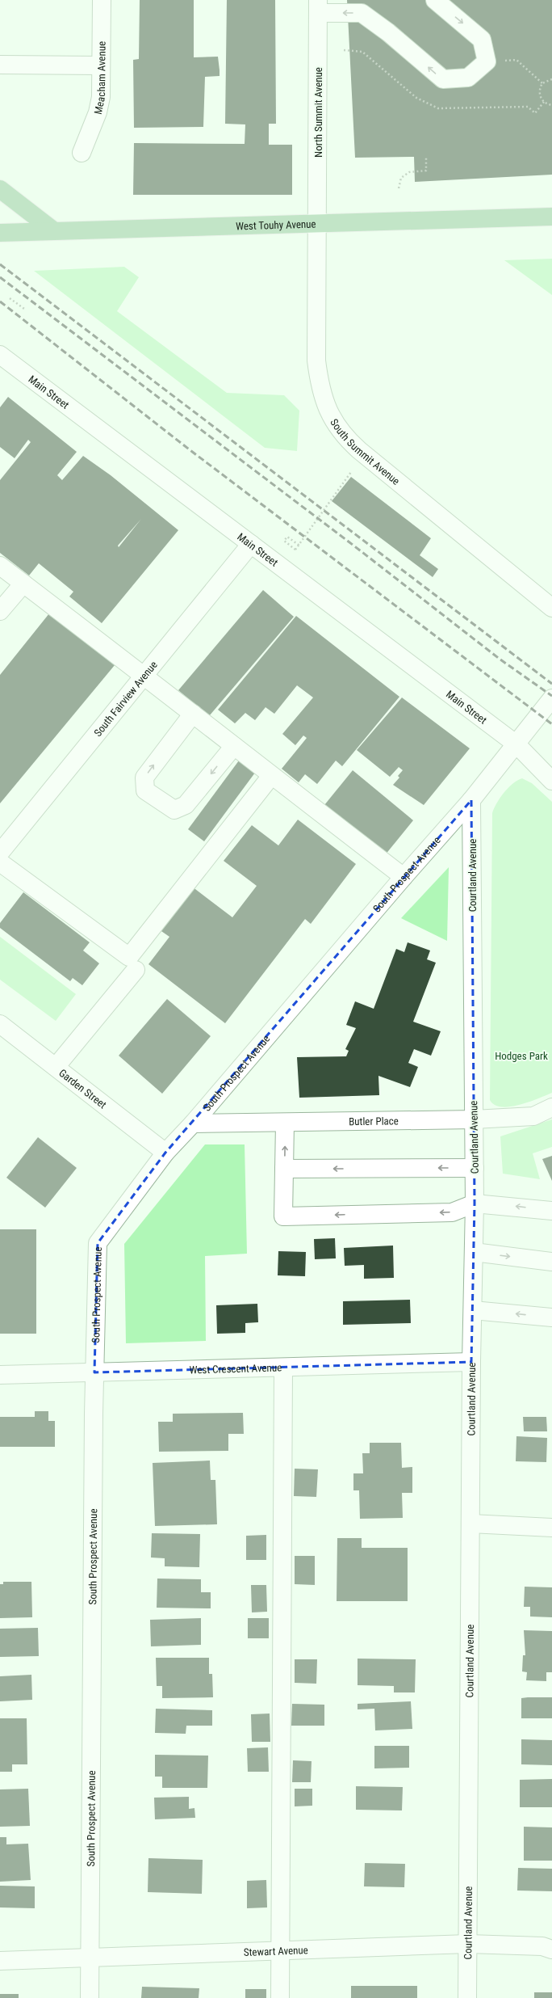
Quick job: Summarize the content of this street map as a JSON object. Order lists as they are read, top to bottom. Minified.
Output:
{"streets":{"main road":["West Touhy Avenue"],"street":["Meacham Avenue","North Summit Avenue","Main Street","South Summit Avenue","South Fairview Avenue","South Prospect Avenue","Courtland Avenue","Garden Street","Butler Place","West Crescent Avenue","Stewart Avenue"]},"crossings":[["North Summit Avenue","West Touhy Avenue"],["North Summit Avenue","South Summit Avenue"],["West Touhy Avenue","South Summit Avenue"],["Main Street","South Fairview Avenue"],["Main Street","South Prospect Avenue"],["South Prospect Avenue","Courtland Avenue"],["South Prospect Avenue","Garden Street"],["South Prospect Avenue","Butler Place"],["South Prospect Avenue","West Crescent Avenue"],["South Prospect Avenue","Stewart Avenue"],["Courtland Avenue","Butler Place"],["Courtland Avenue","West Crescent Avenue"],["Courtland Avenue","Stewart Avenue"]],"parks":["Hodges Park"]}
